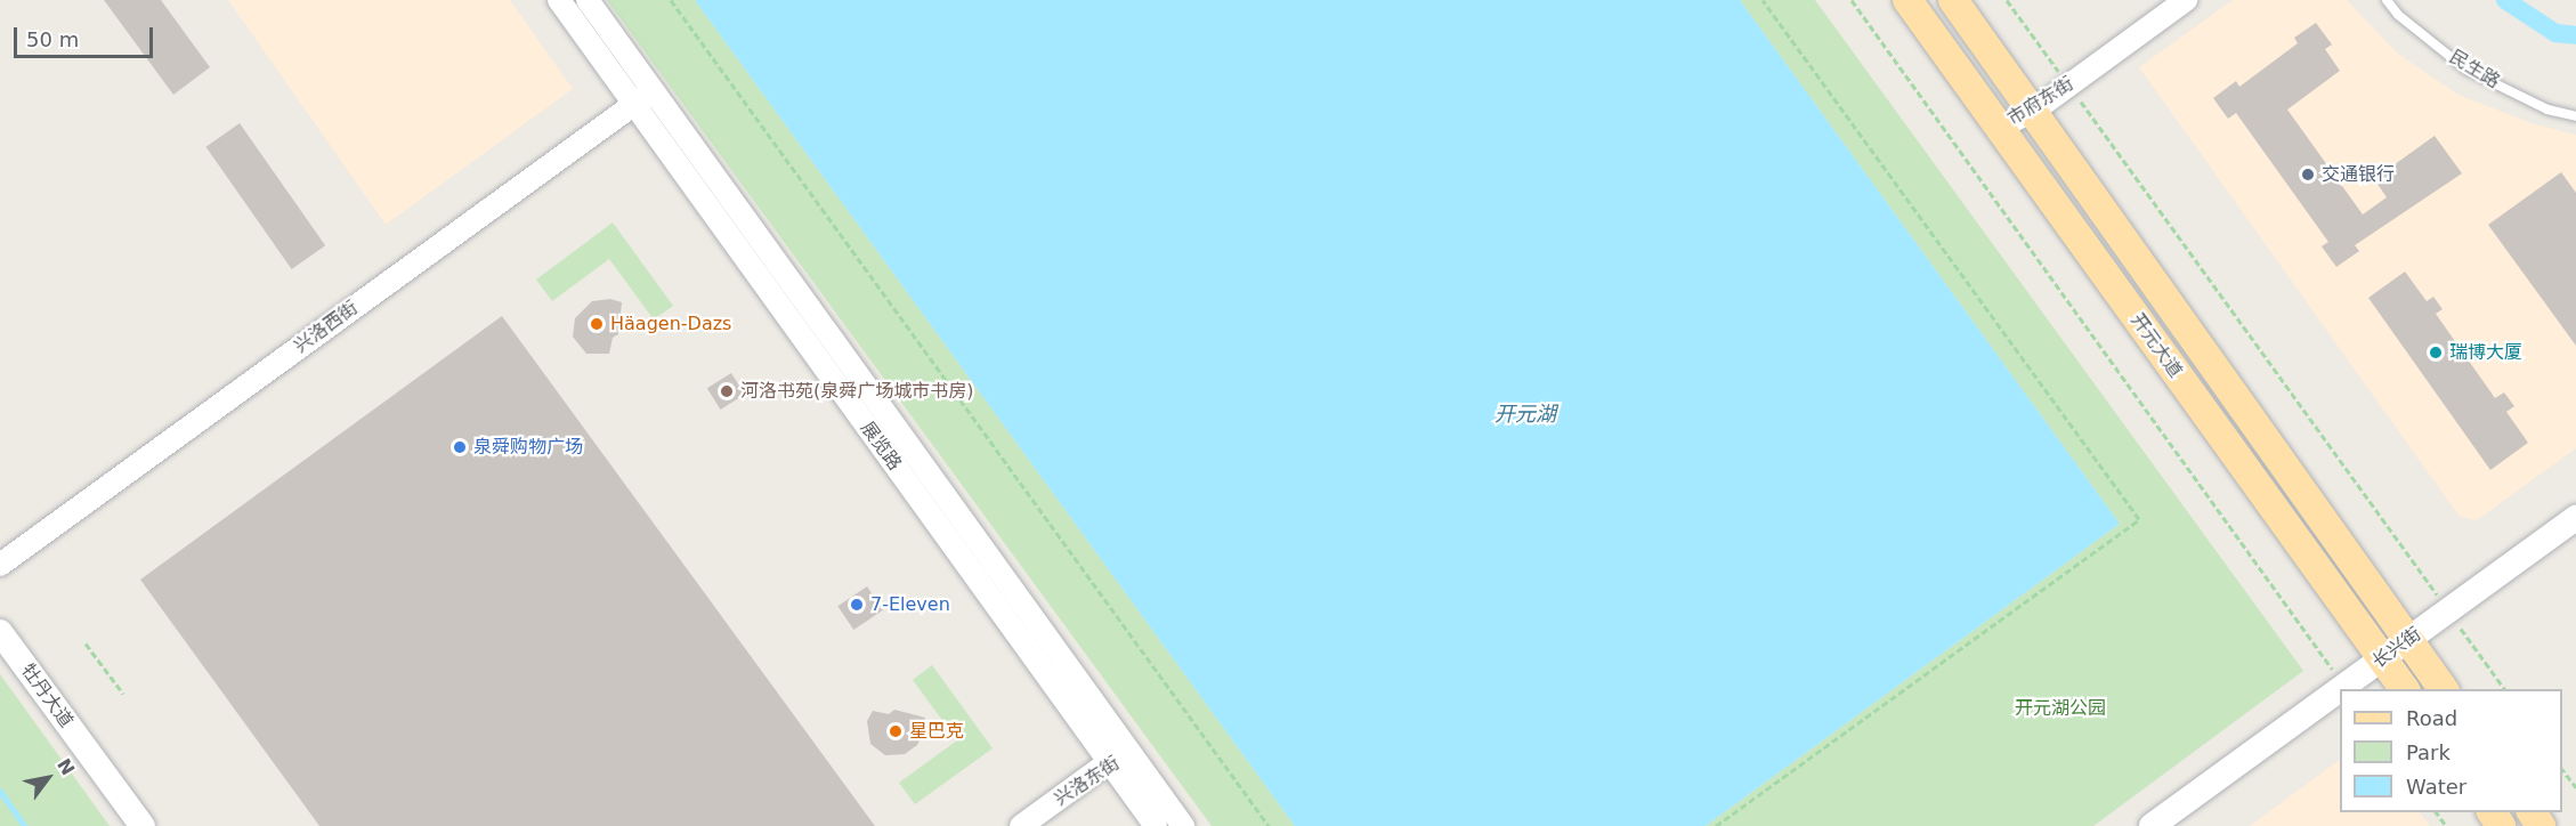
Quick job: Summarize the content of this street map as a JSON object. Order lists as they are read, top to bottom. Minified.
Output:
{"streets":{"main road":["开元大道","长兴街","牡丹大道"],"street":["市府东街","兴洛西街","展览路","兴洛东街"],"lane":["民生路"]},"crossings":[["市府东街","开元大道"],["兴洛西街","展览路"],["开元大道","长兴街"],["展览路","兴洛东街"]],"water":["开元湖"],"parks":["开元湖公园"],"places":["交通银行","Häagen-Dazs","瑞博大厦","河洛书苑(泉舜广场城市书房)","泉舜购物广场","7-Eleven","星巴克"],"legend":["Road","Park","Water"],"scale_bar":"50 m","north":"top right"}
